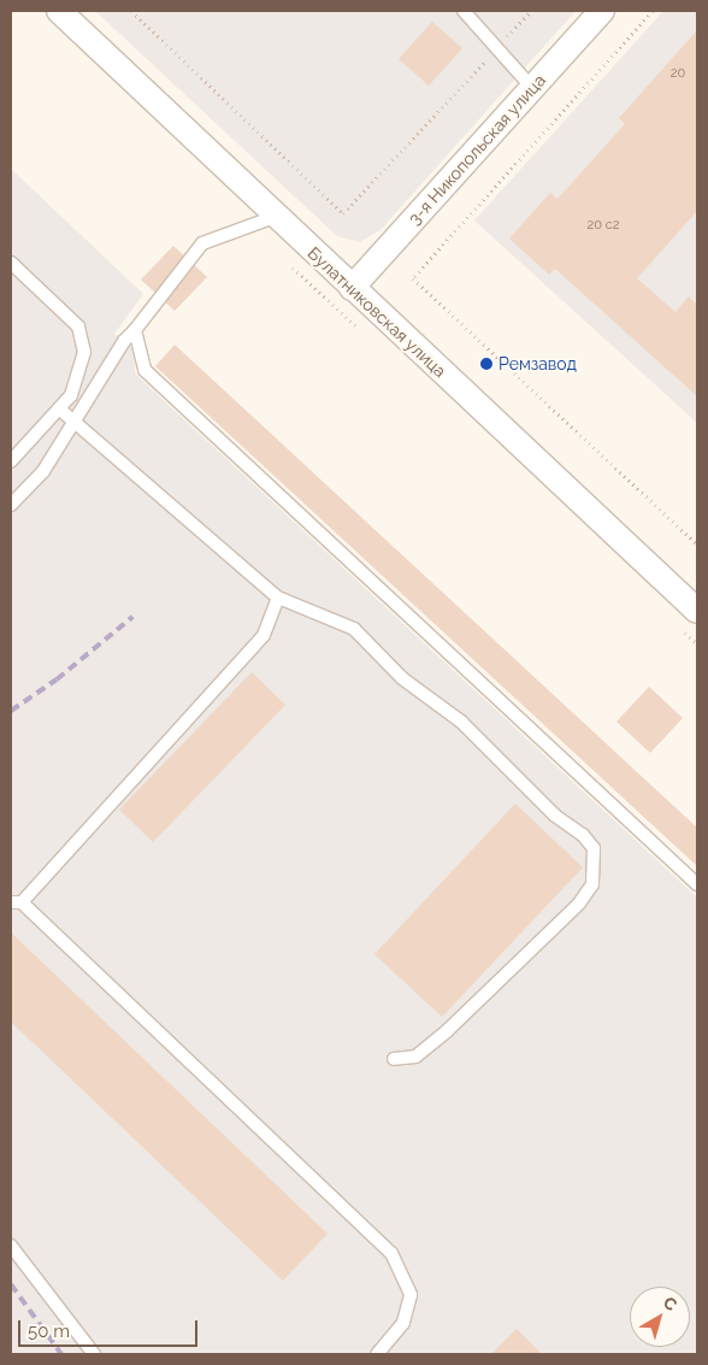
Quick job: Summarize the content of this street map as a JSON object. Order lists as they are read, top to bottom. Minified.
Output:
{"streets":{"street":["3-я Никопольская улица","Булатниковская улица"]},"crossings":[["3-я Никопольская улица","Булатниковская улица"]],"places":["Ремзавод"],"house_numbers":["20","20 с2"],"scale_bar":"50 m","north":"top right"}
